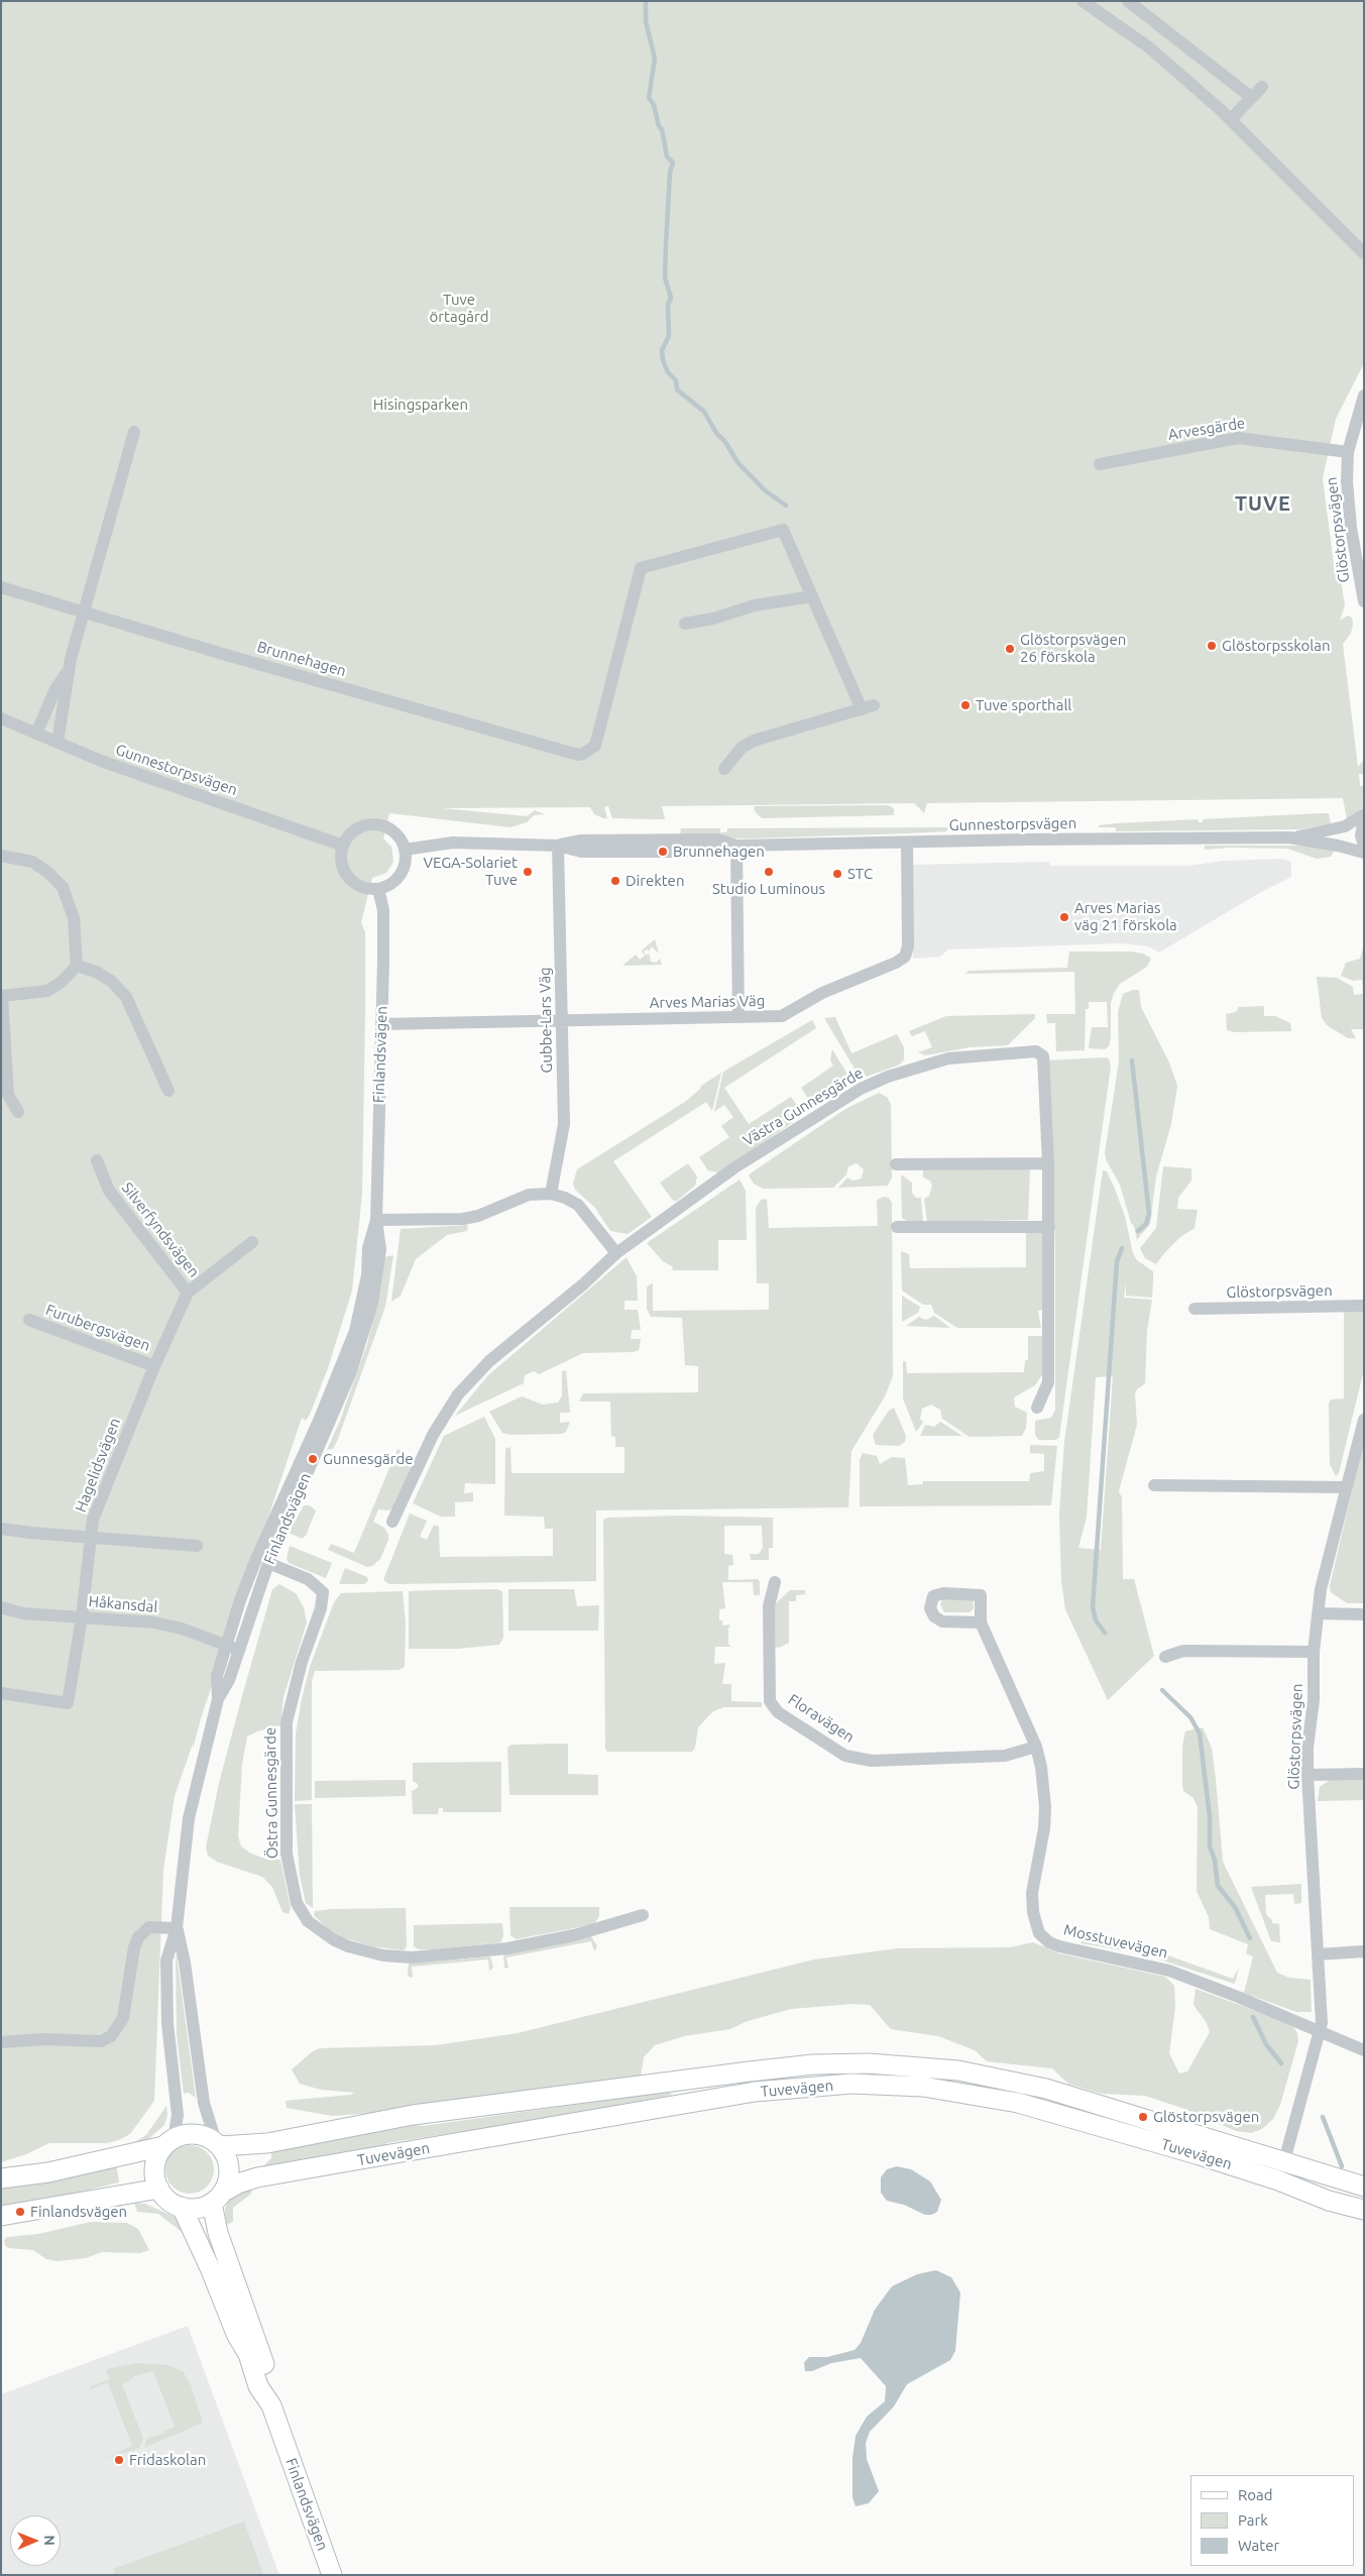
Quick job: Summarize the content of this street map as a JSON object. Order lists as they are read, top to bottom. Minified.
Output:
{"streets":{"main road":["Finlandsvägen","Tuvevägen"],"street":["Arvesgärde","Glöstorpsvägen","Brunnehagen","Gunnestorpsvägen","Arves Marias Väg","Gubbe-Lars Väg","Västra Gunnesgärde","Silverfyndsvägen","Furubergsvägen","Hagelidsvägen","Håkansdal","Floravägen","Östra Gunnesgärde","Mosstuvevägen"]},"crossings":[["Arvesgärde","Glöstorpsvägen"],["Glöstorpsvägen","Mosstuvevägen"],["Glöstorpsvägen","Tuvevägen"],["Gunnestorpsvägen","Arves Marias Väg"],["Gunnestorpsvägen","Gubbe-Lars Väg"],["Gunnestorpsvägen","Finlandsvägen"],["Arves Marias Väg","Gubbe-Lars Väg"],["Arves Marias Väg","Finlandsvägen"],["Finlandsvägen","Håkansdal"],["Finlandsvägen","Östra Gunnesgärde"],["Finlandsvägen","Tuvevägen"],["Silverfyndsvägen","Hagelidsvägen"],["Furubergsvägen","Hagelidsvägen"],["Hagelidsvägen","Håkansdal"],["Floravägen","Mosstuvevägen"]],"districts":["TUVE"],"parks":["Tuve örtagård","Hisingsparken"],"places":["Glöstorpsskolan","Glöstorpsvägen 26 förskola","Tuve sporthall","Brunnehagen","VEGA-Solariet Tuve","Studio Luminous","STC","Direkten","Arves Marias väg 21 förskola","Gunnesgärde","Glöstorpsvägen","Finlandsvägen","Fridaskolan"],"legend":["Road","Park","Water"],"north":"right"}
